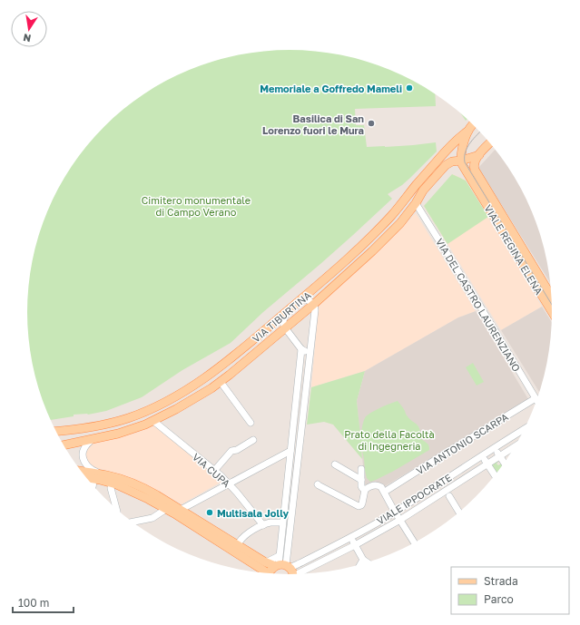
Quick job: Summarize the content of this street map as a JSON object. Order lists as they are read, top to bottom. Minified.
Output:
{"streets":{"main road":["VIALE REGINA ELENA","VIA TIBURTINA"],"street":["VIA DEL CASTRO LAURENZIANO","VIA ANTONIO SCARPA","VIA CUPA","VIALE IPPOCRATE"]},"crossings":[["VIALE REGINA ELENA","VIA TIBURTINA"],["VIA DEL CASTRO LAURENZIANO","VIA TIBURTINA"],["VIA DEL CASTRO LAURENZIANO","VIA ANTONIO SCARPA"],["VIA TIBURTINA","VIA CUPA"]],"parks":["Cimitero monumentale di Campo Verano","Prato della Facoltà di Ingegneria"],"places":["Memoriale a Goffredo Mameli","Basilica di San Lorenzo fuori le Mura","Multisala Jolly"],"legend":["Strada","Parco"],"scale_bar":"100 m","north":"bottom"}
